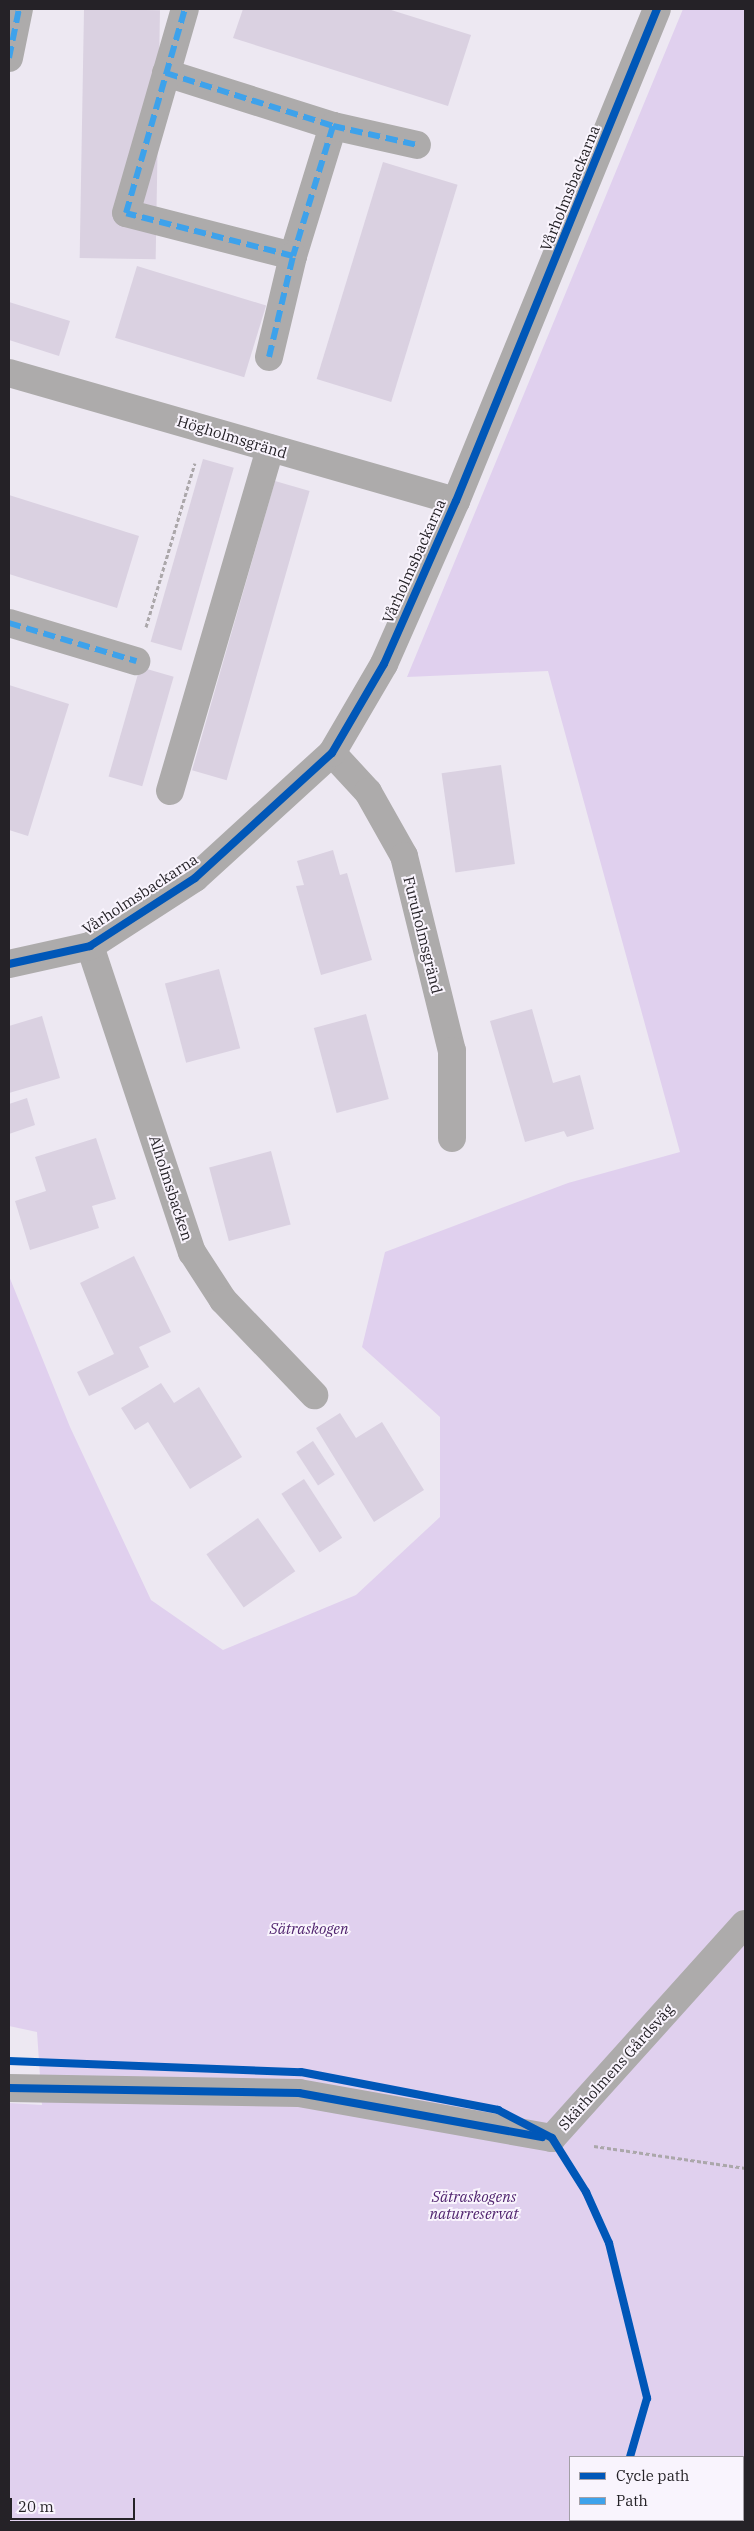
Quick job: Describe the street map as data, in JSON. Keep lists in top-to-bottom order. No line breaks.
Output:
{"streets":{"street":["Vårholmsbackarna","Högholmsgränd","Furuholmsgränd","Alholmsbacken","Skärholmens Gårdsväg"]},"crossings":[["Vårholmsbackarna","Högholmsgränd"],["Vårholmsbackarna","Furuholmsgränd"],["Vårholmsbackarna","Alholmsbacken"]],"parks":["Sätraskogen","Sätraskogens naturreservat"],"legend":["Cycle path","Path"],"scale_bar":"20 m"}
